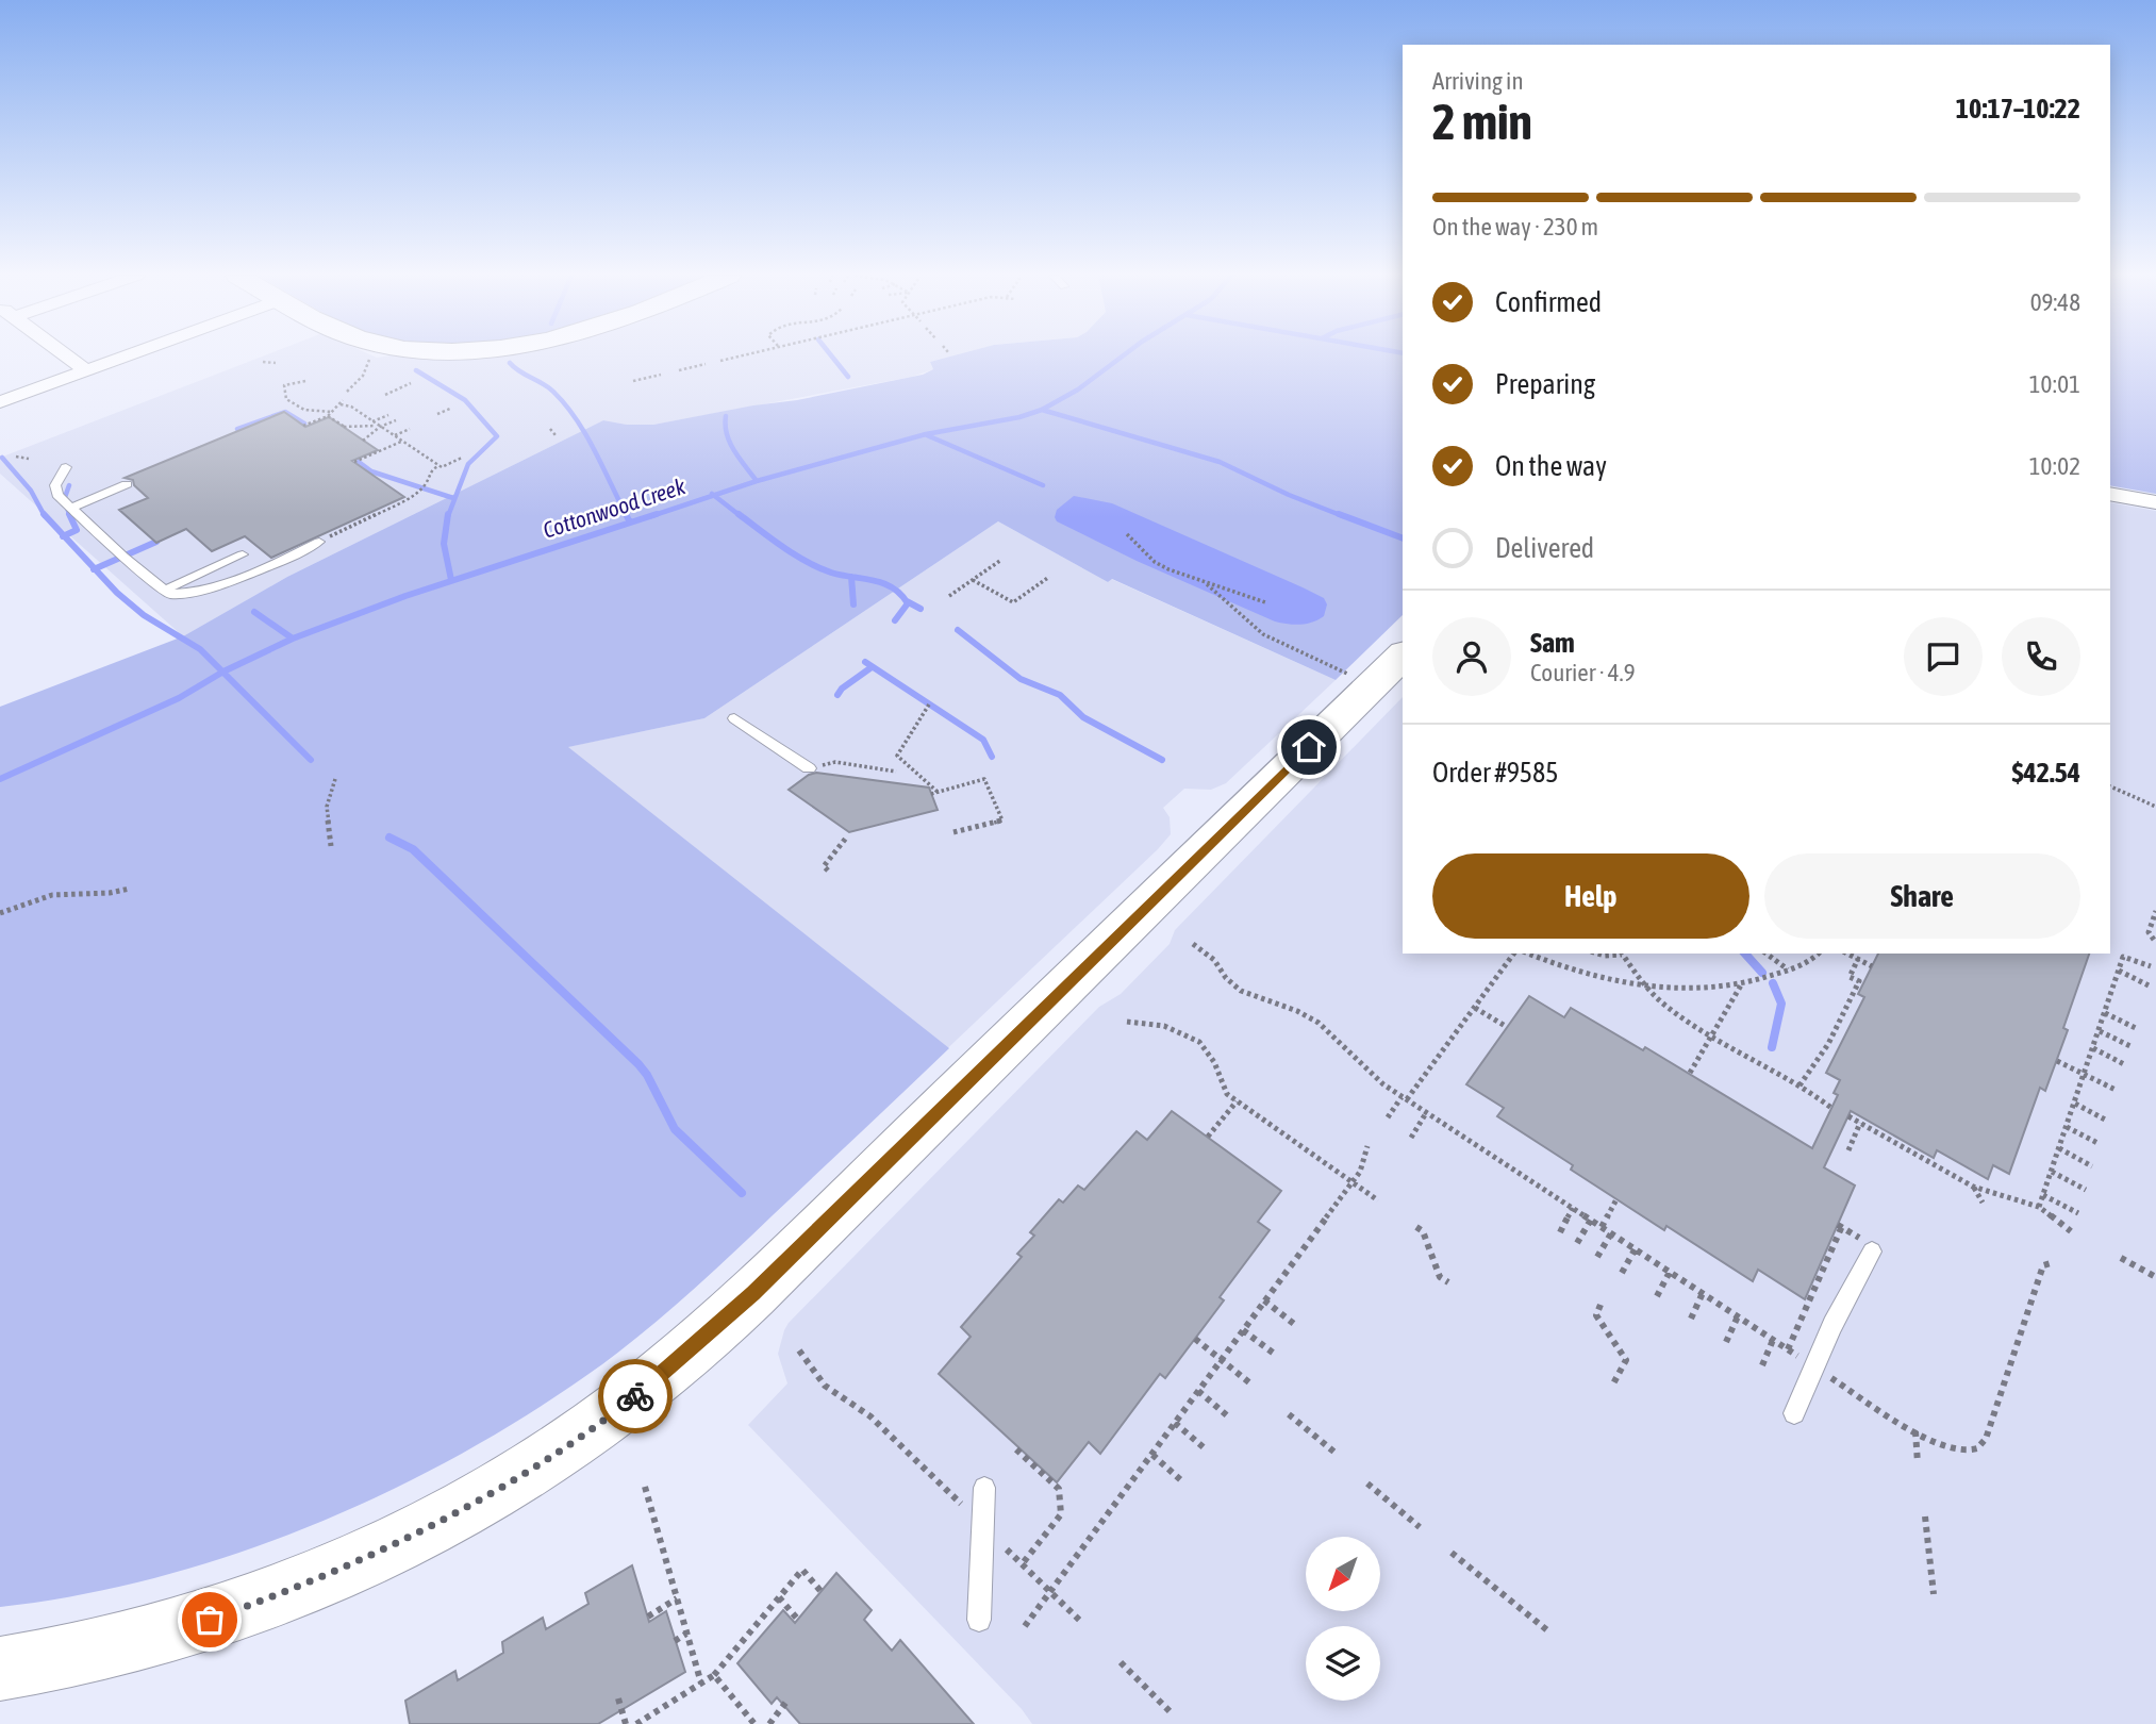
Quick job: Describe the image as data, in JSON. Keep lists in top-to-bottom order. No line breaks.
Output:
{"water":["Cottonwood Creek"],"north":"bottom left","page":{"heading":["2 min","Arriving in","10:17–10:22"],"panel":["Sam","Courier · 4.9","Order #9585","$42.54"],"bar":"On the way · 230 m","list":[["Confirmed","09:48"],["Preparing","10:01"],["On the way","10:02"],"Delivered"],"buttons":["Help","Share"]}}
